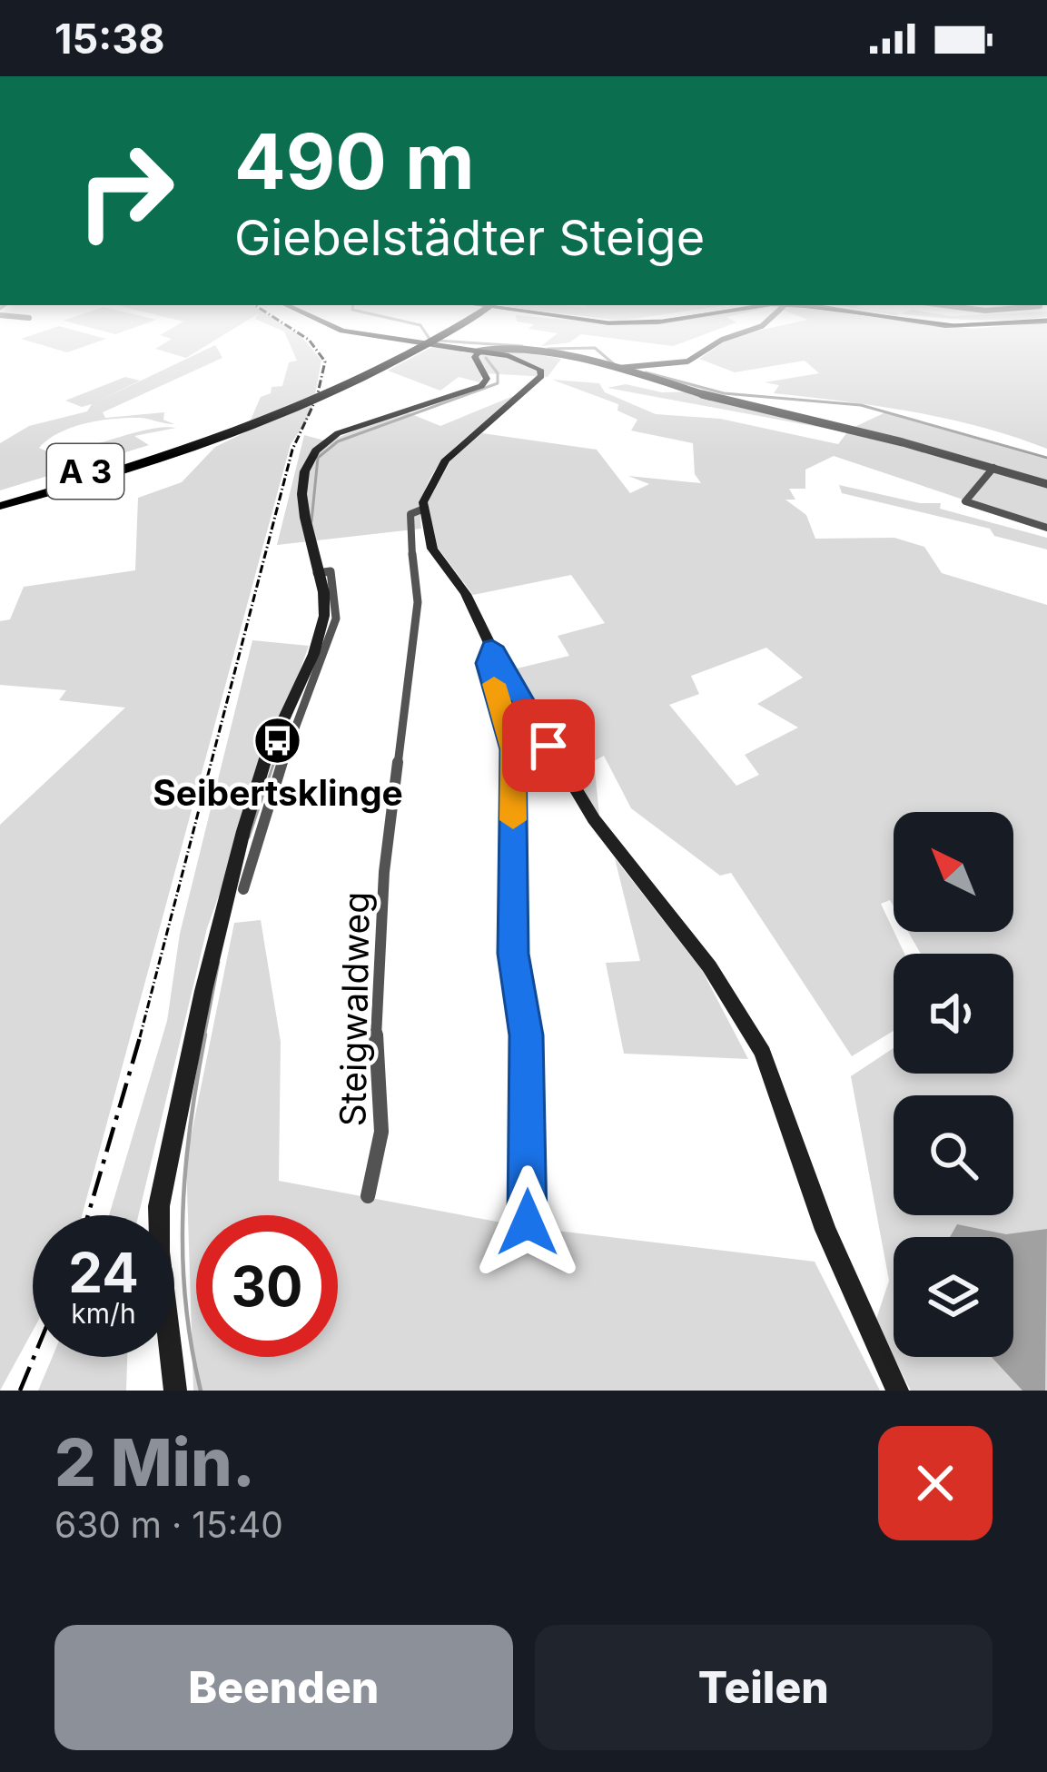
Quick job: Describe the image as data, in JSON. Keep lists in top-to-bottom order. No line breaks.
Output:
{"streets":{"highway":["A 3"],"street":["Steigwaldweg"]},"places":{"bus stop":["Seibertsklinge"]},"north":"top left","page":{"status":"15:38","turn":["490 m","Giebelstädter Steige"],"speed":"24 km/h","limit":"30","heading":["2 Min.","630 m · 15:40"],"buttons":["Beenden","Teilen"]}}
